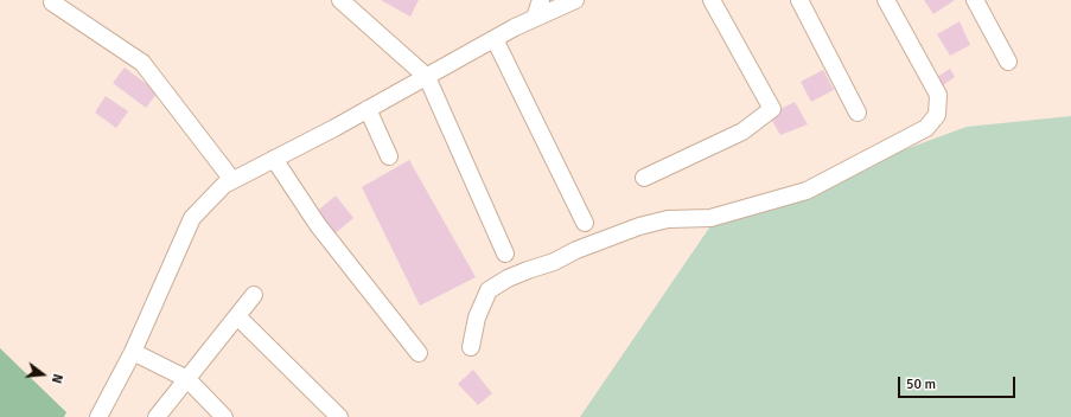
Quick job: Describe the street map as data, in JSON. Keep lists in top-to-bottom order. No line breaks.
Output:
{"scale_bar":"50 m","north":"right"}
